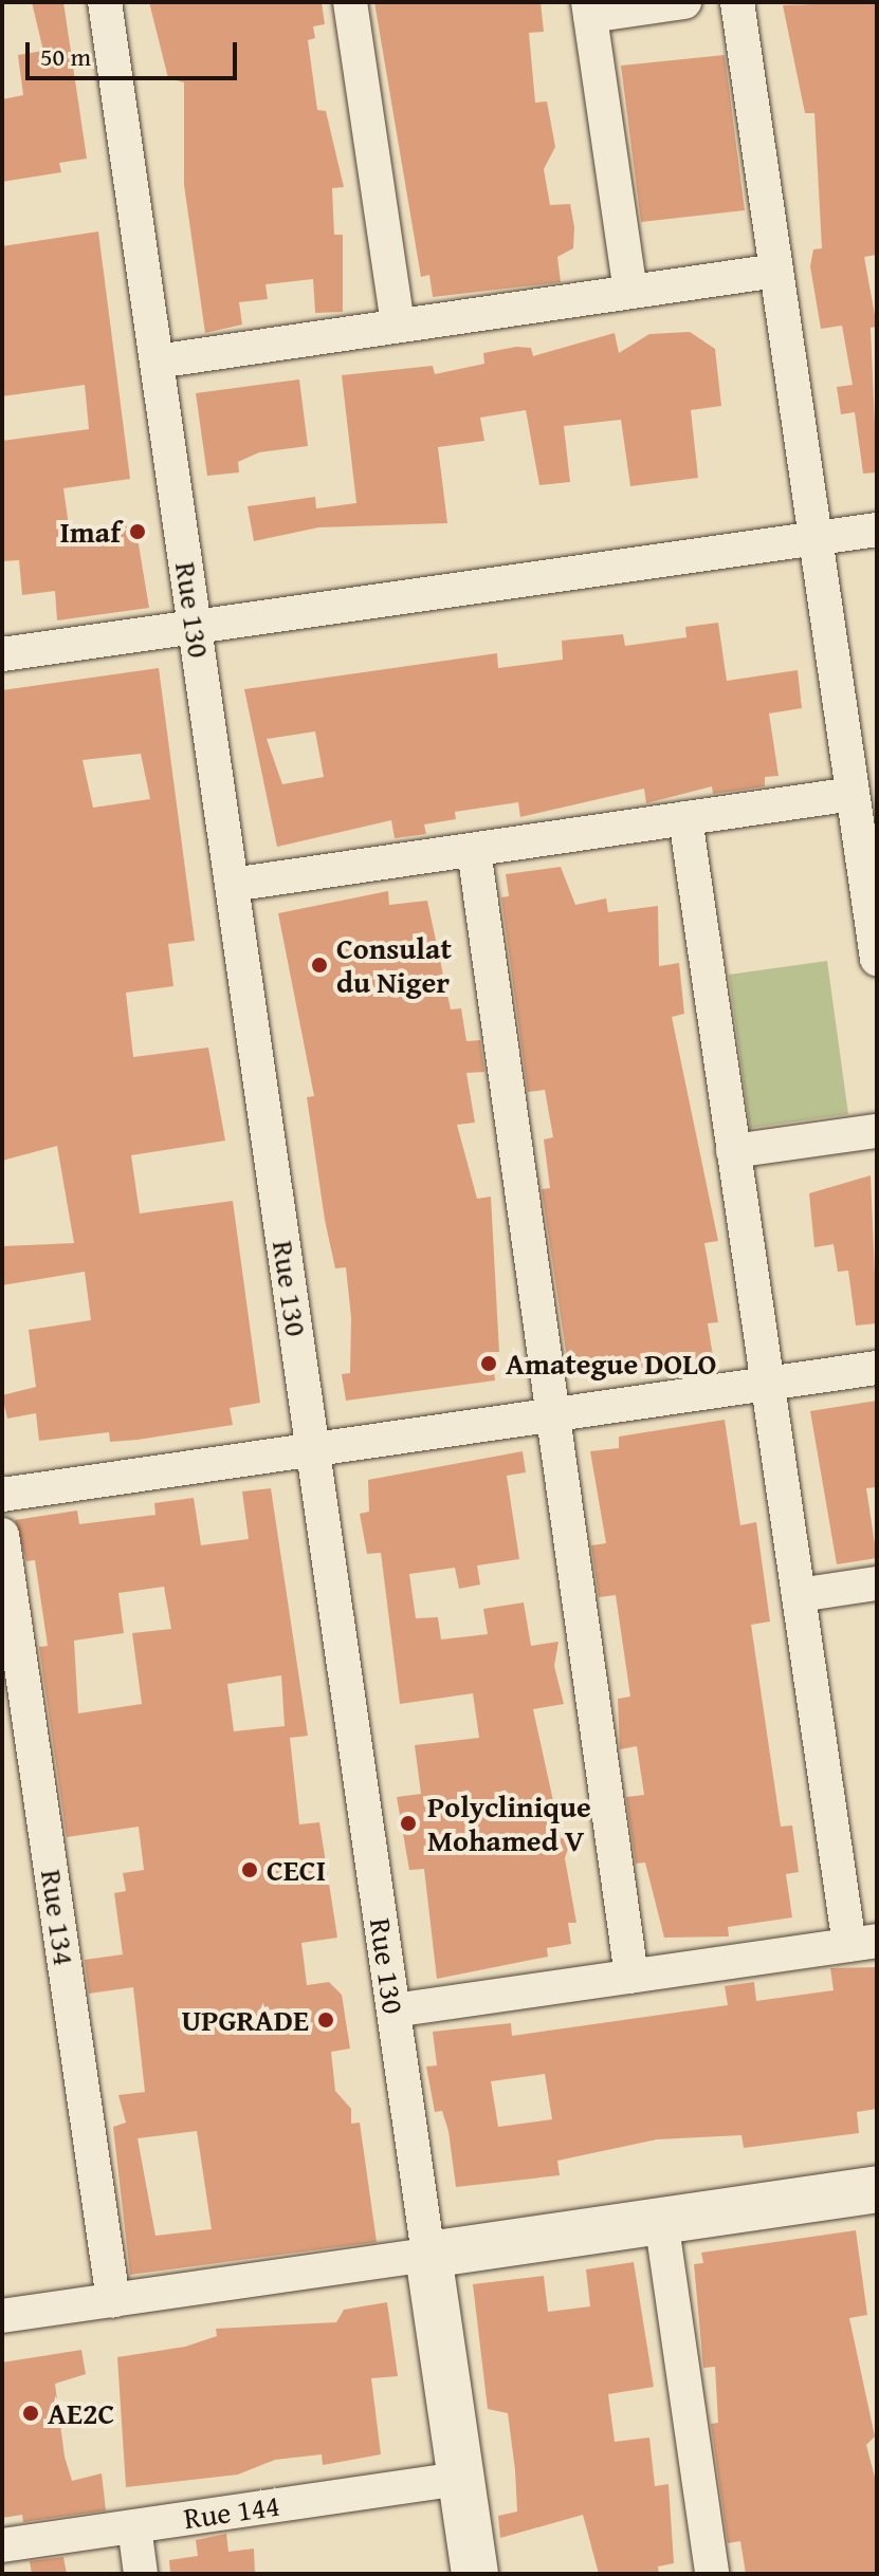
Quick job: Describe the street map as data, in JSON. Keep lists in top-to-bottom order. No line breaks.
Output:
{"streets":{"street":["Rue 130","Rue 134","Rue 144"]},"crossings":[["Rue 130","Rue 144"]],"places":["Imaf","Consulat du Niger","Amategue DOLO","Polyclinique Mohamed V","CECI","UPGRADE","AE2C"],"scale_bar":"50 m"}
